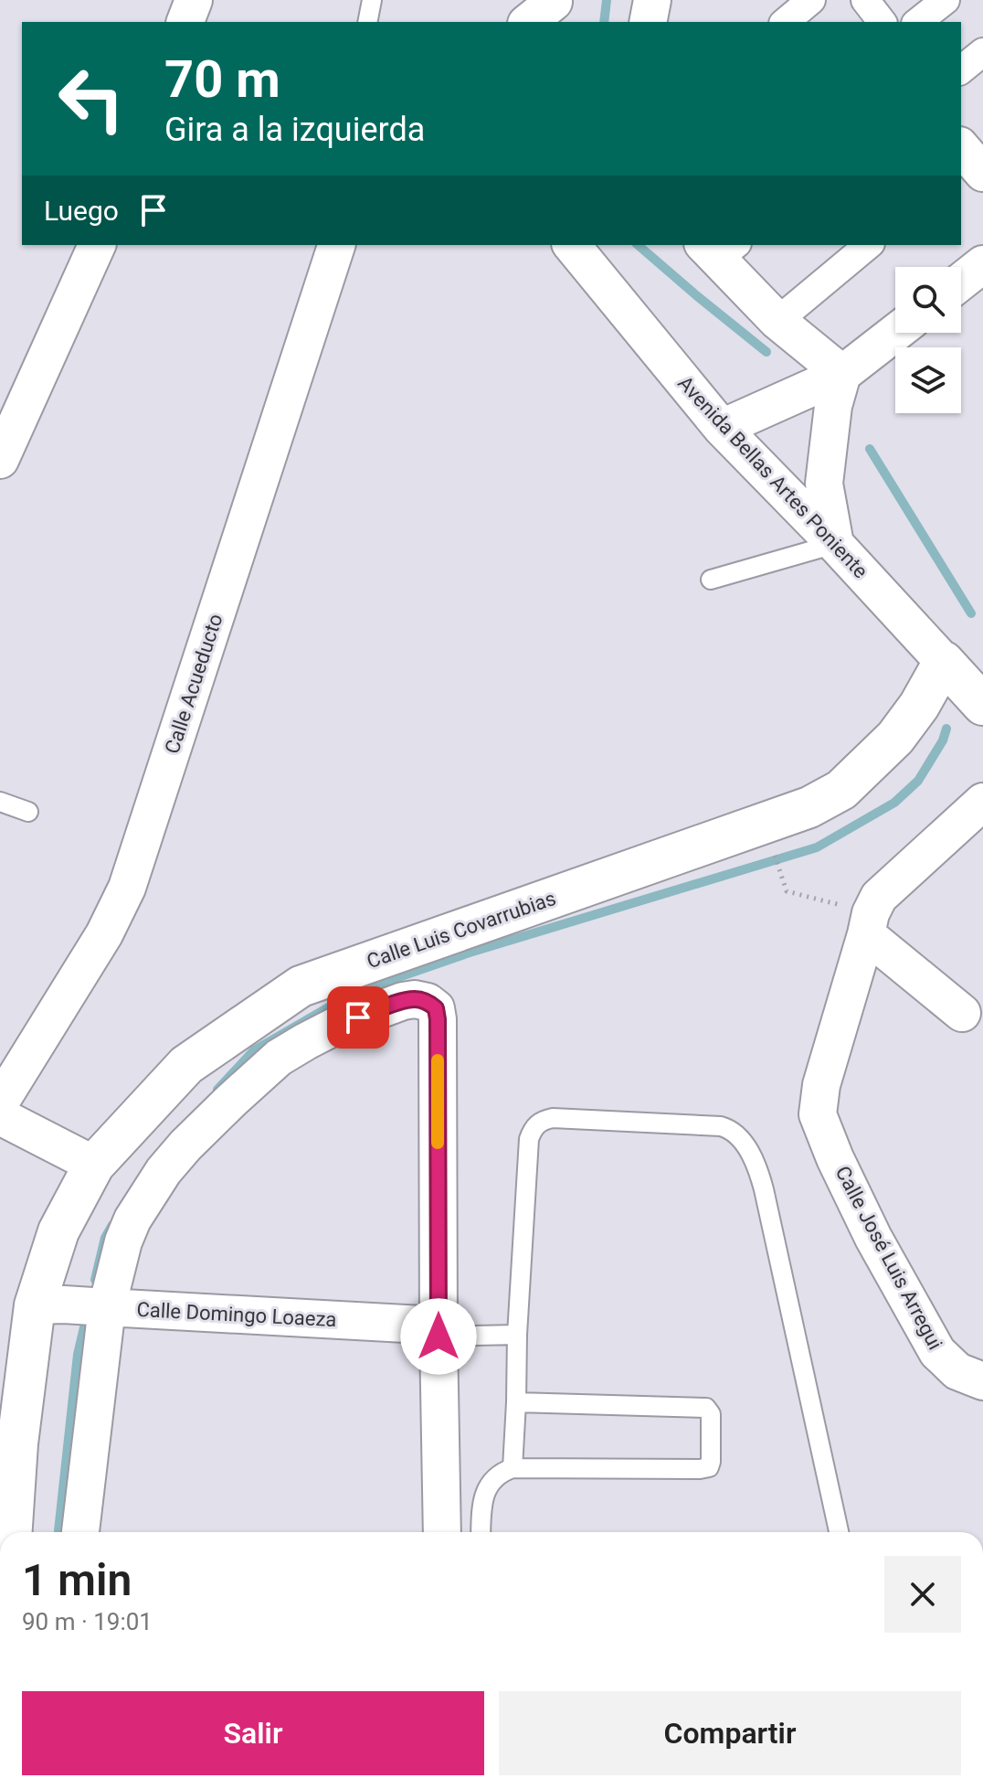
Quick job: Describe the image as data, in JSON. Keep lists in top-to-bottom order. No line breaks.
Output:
{"streets":{"street":["Avenida Bellas Artes Poniente","Calle Acueducto","Calle Luis Covarrubias","Calle José Luis Arregui","Calle Domingo Loaeza"]},"crossings":[["Avenida Bellas Artes Poniente","Calle Luis Covarrubias"],["Calle Luis Covarrubias","Calle Domingo Loaeza"]],"page":{"turn":["70 m","Gira a la izquierda"],"then":"Luego","heading":["1 min","90 m · 19:01"],"buttons":["Salir","Compartir"]}}
